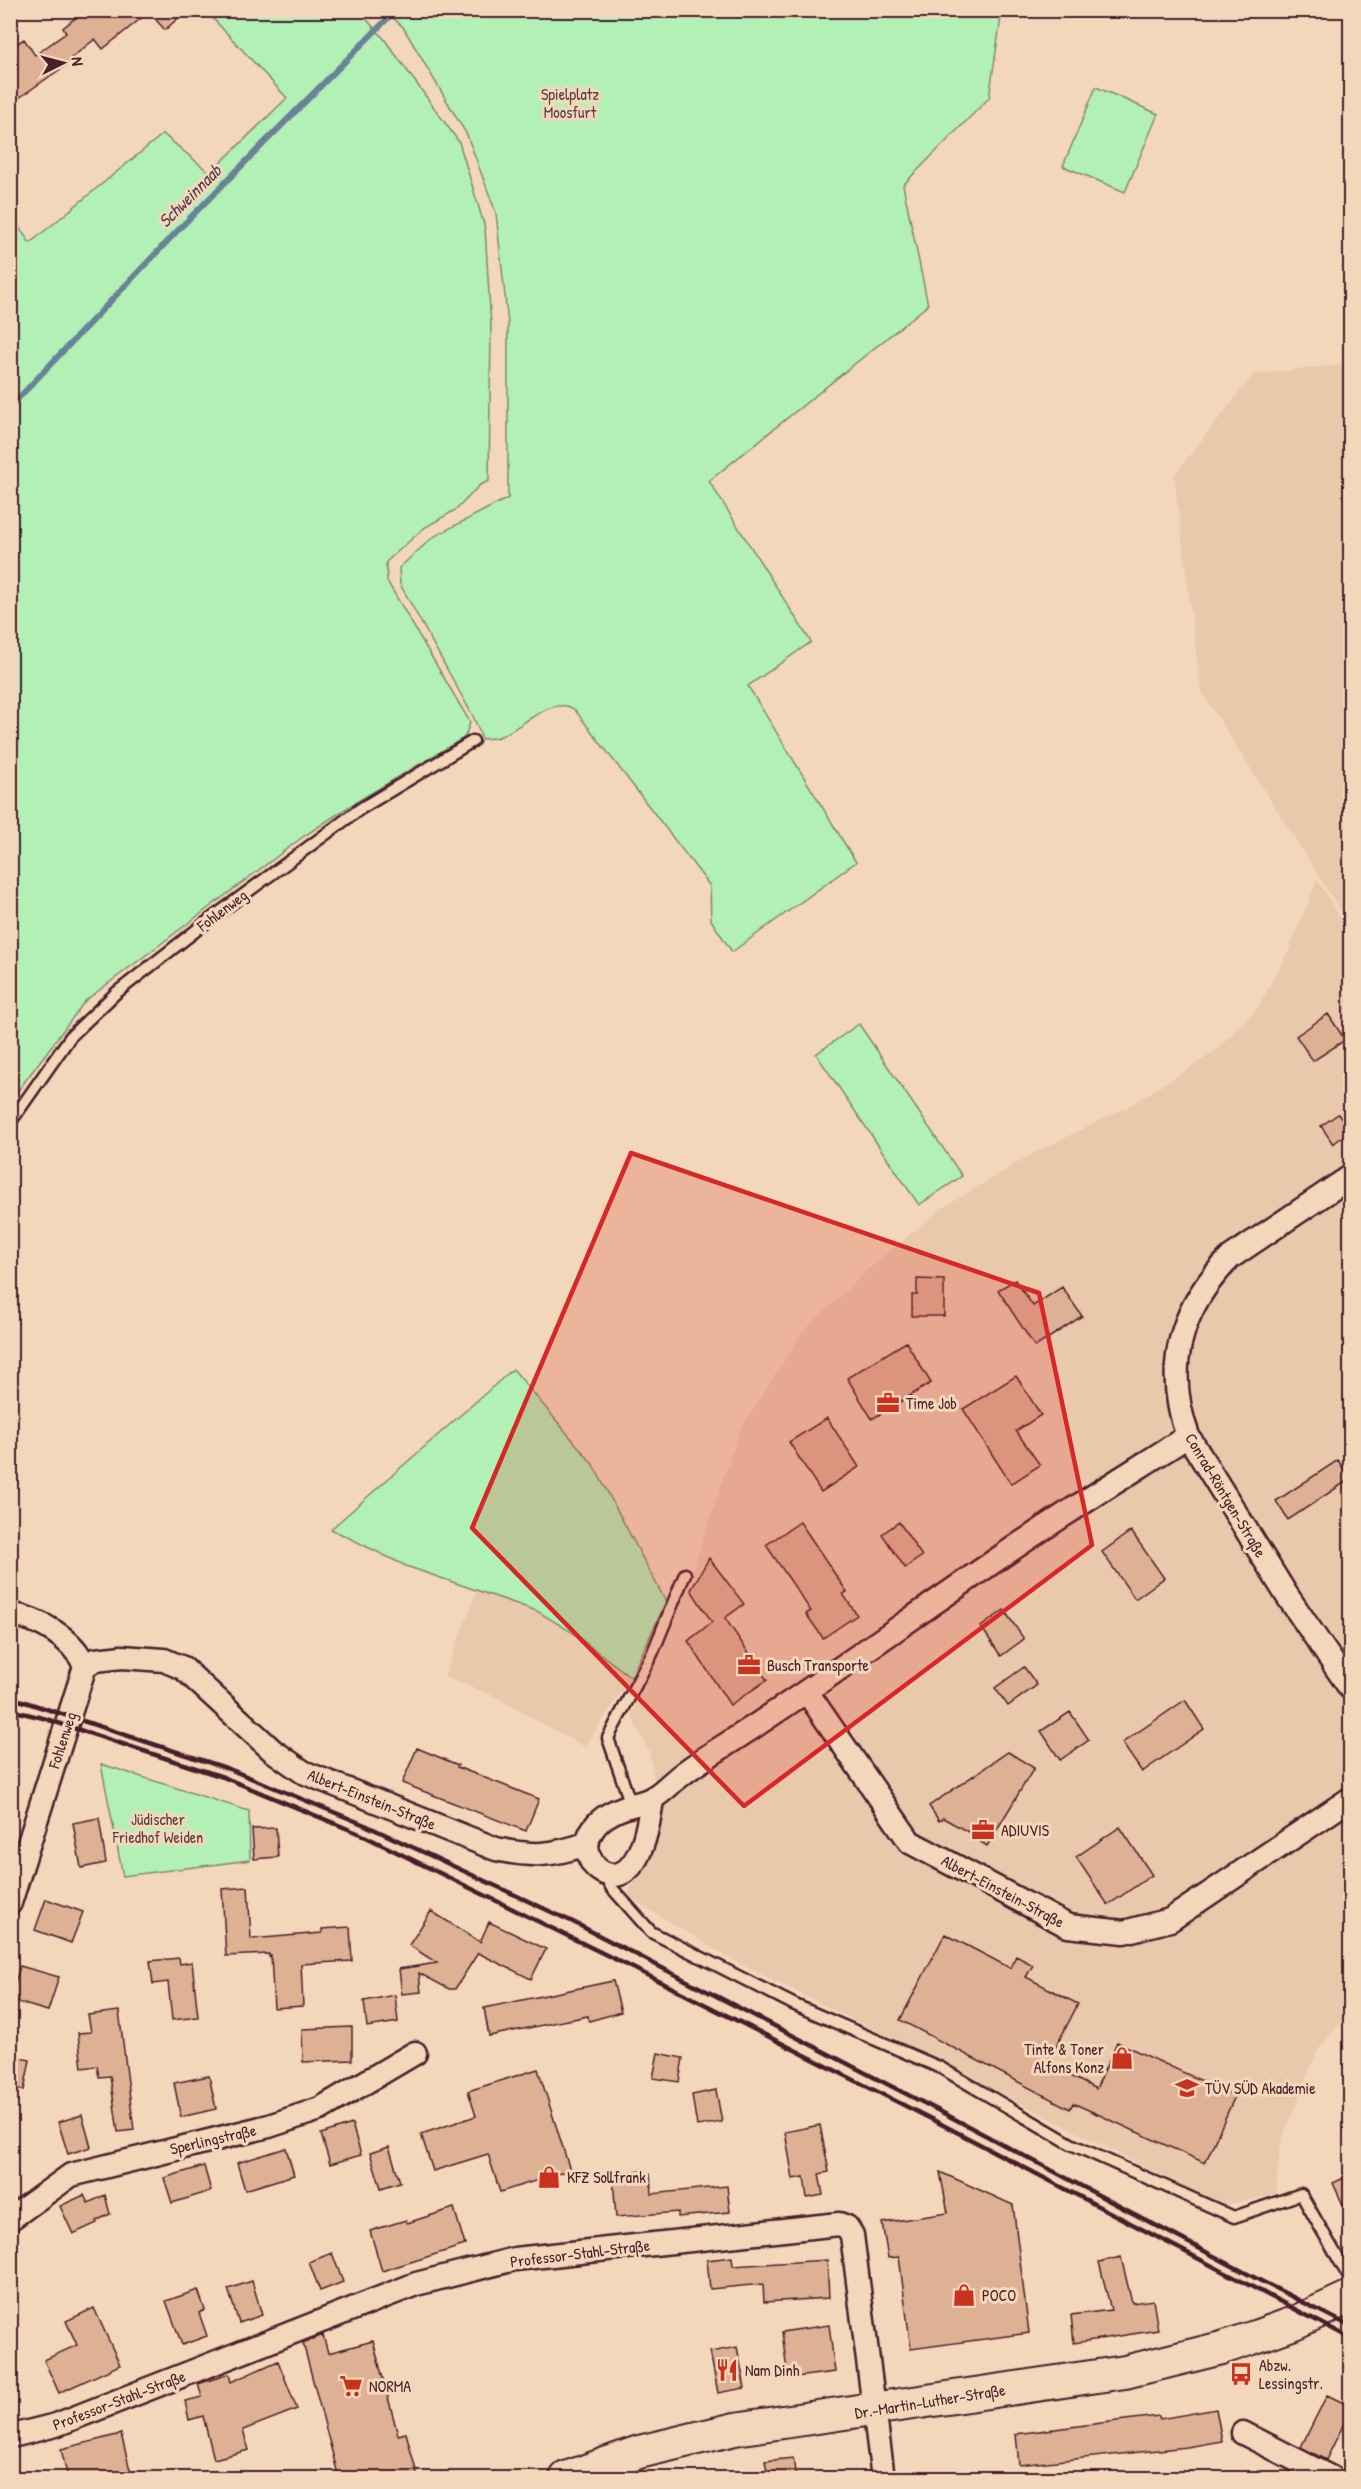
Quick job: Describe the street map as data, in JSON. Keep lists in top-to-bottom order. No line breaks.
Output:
{"streets":{"main road":["Dr.-Martin-Luther-Straße"],"street":["Fohlenweg","Conrad-Röntgen-Straße","Albert-Einstein-Straße","Sperlingstraße","Professor-Stahl-Straße"]},"crossings":[["Fohlenweg","Albert-Einstein-Straße"],["Professor-Stahl-Straße","Dr.-Martin-Luther-Straße"]],"water":["Schweinnaab"],"parks":["Spielplatz Moosfurt","Jüdischer Friedhof Weiden"],"places":{"office":["Time Job","Busch Transporte","ADIUVIS"],"shop":["Tinte & Toner Alfons Konz","KFZ Sollfrank","POCO"],"school or university":["TÜV SÜD Akademie"],"restaurant":["Nam Dinh"],"bus stop":["Abzw. Lessingstr."],"supermarket":["NORMA"]},"north":"right"}
